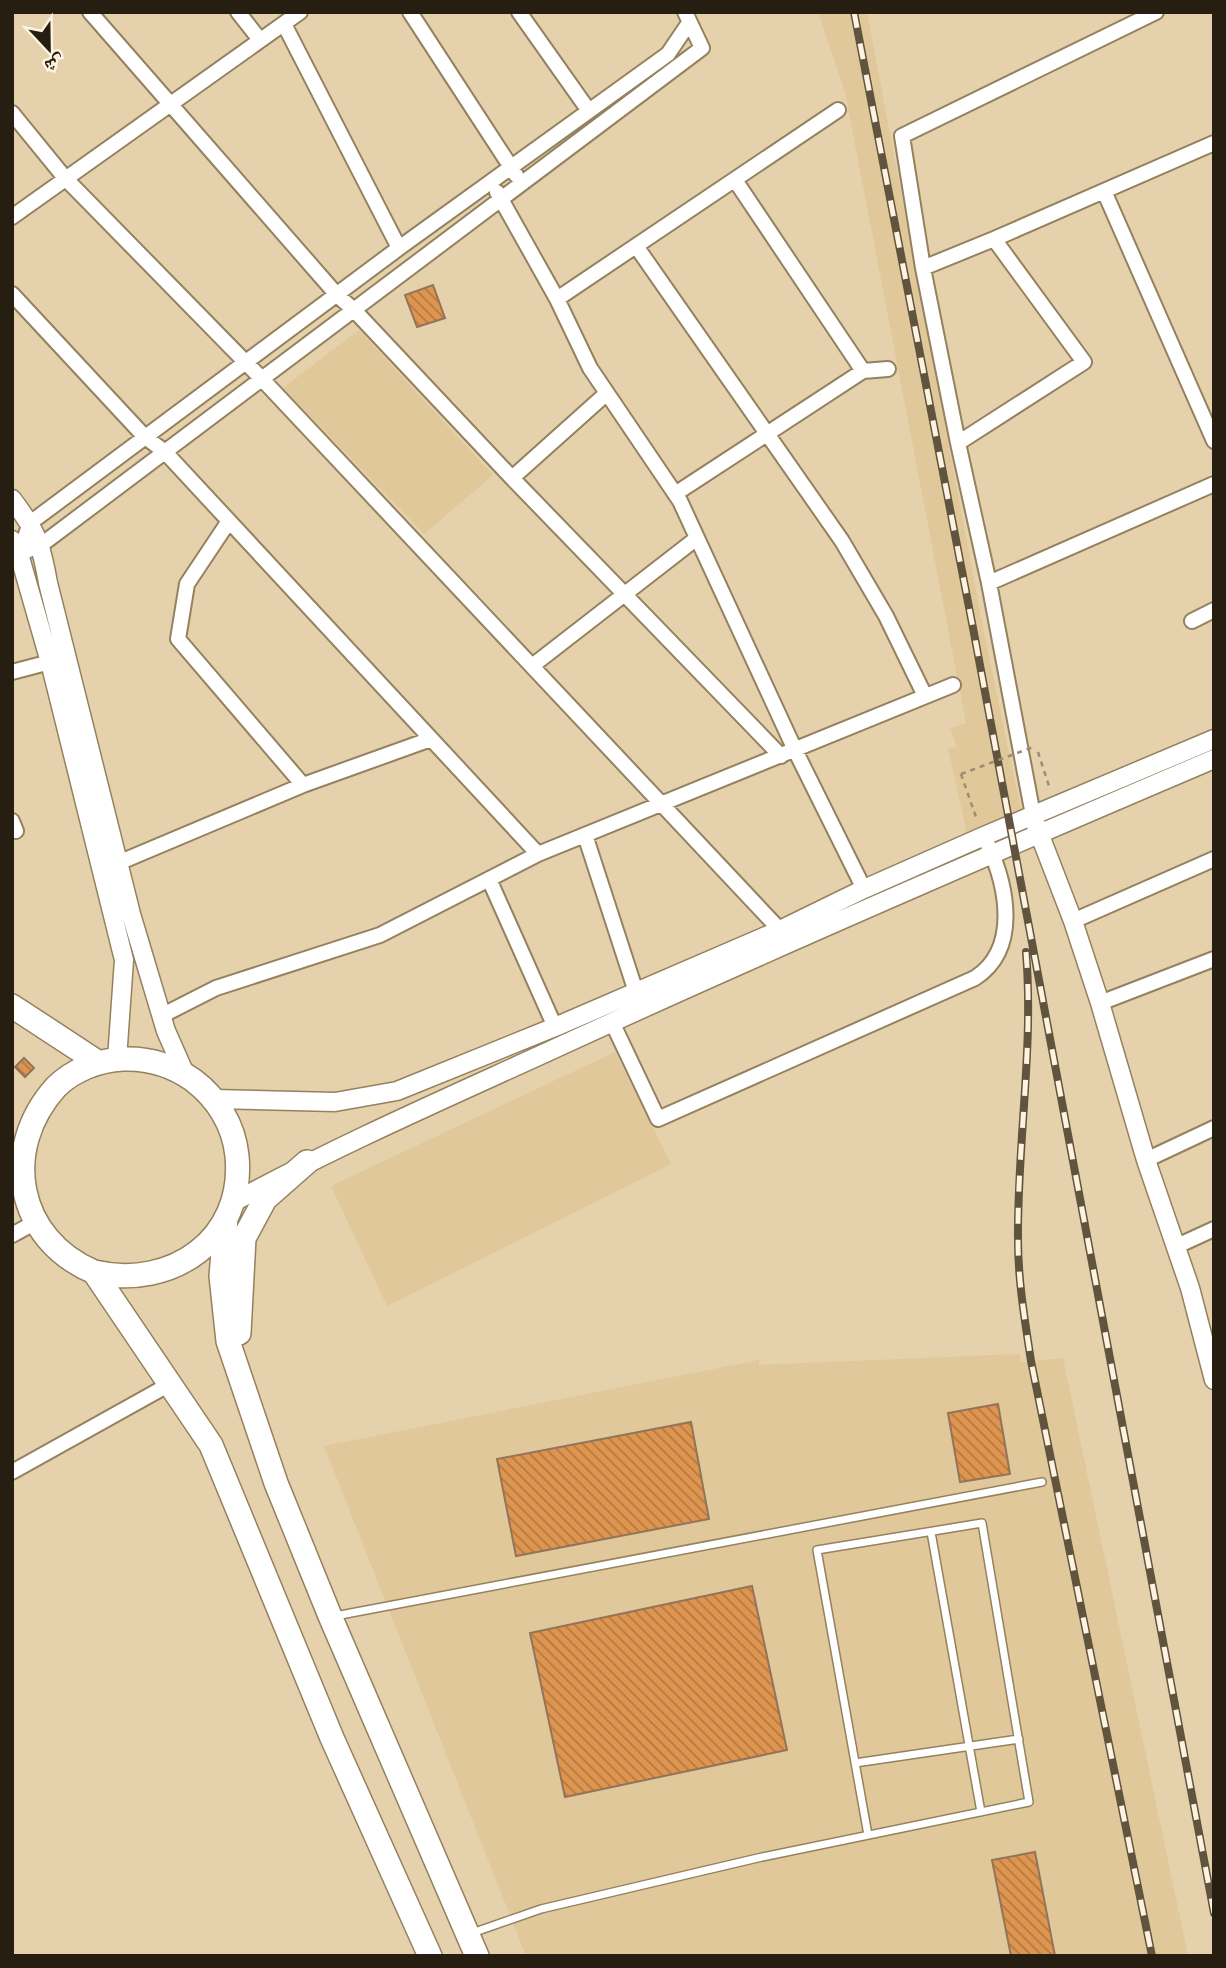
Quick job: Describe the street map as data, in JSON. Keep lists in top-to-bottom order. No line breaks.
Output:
{"north":"bottom"}
